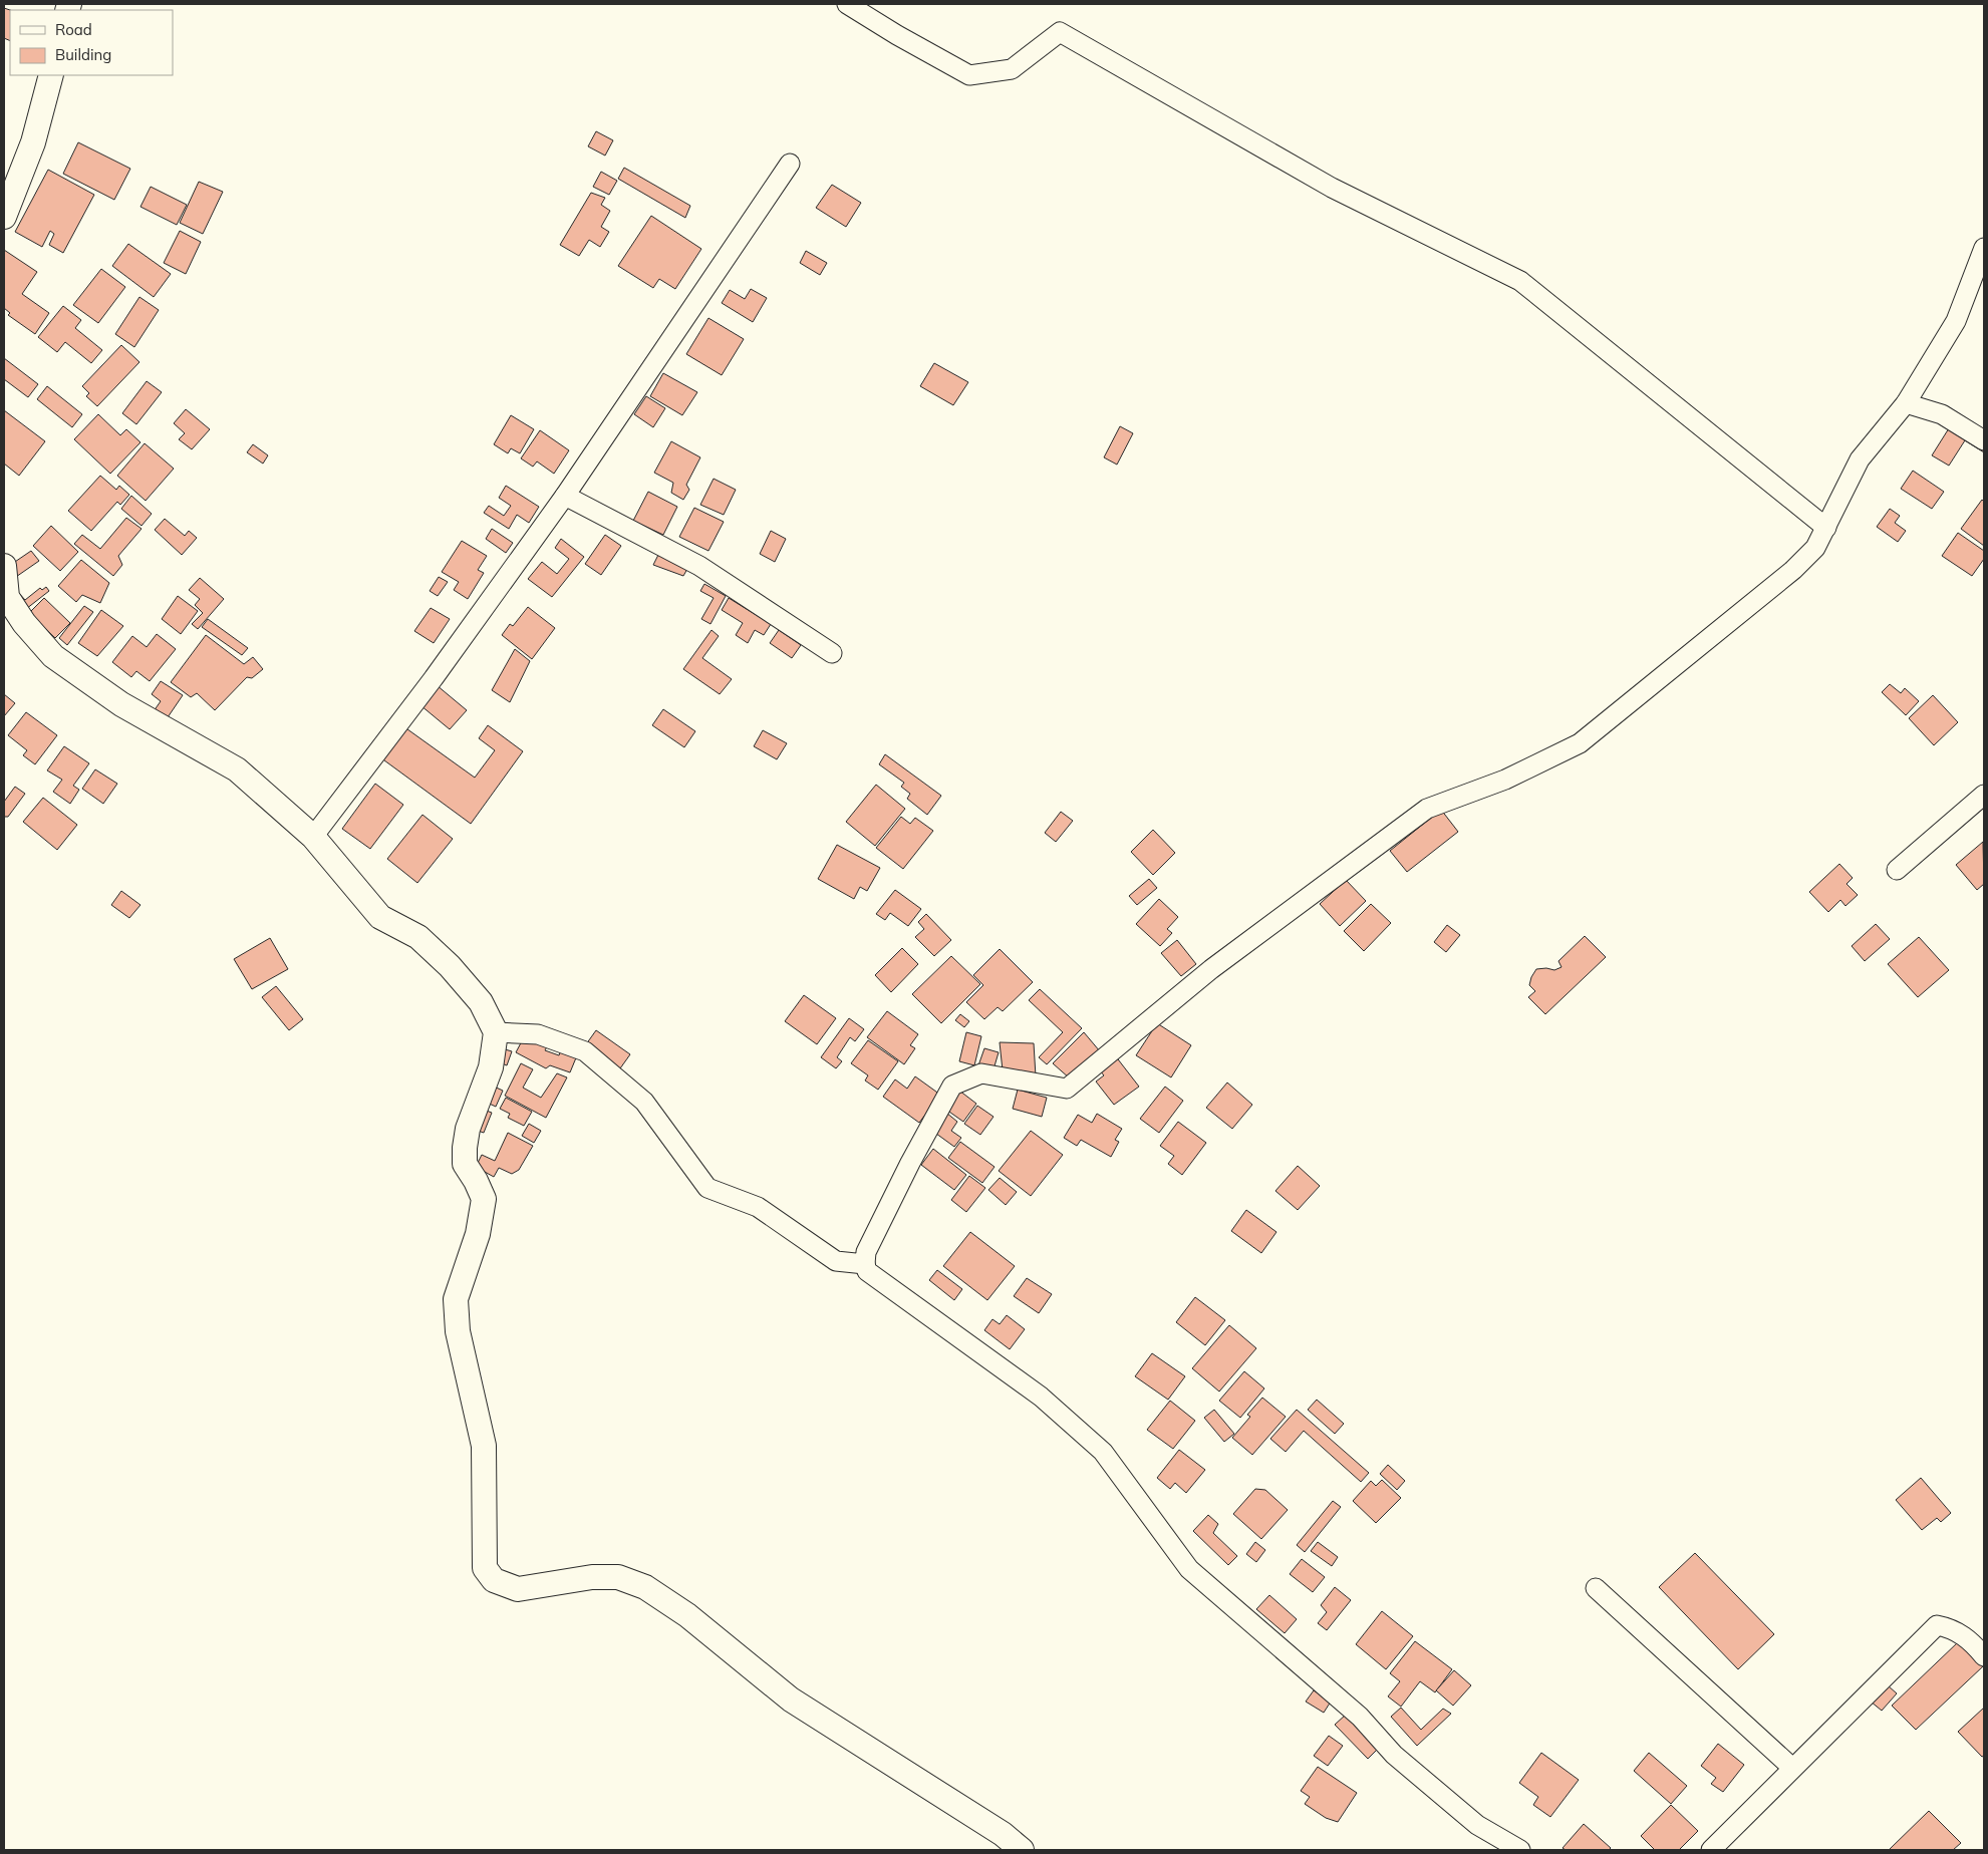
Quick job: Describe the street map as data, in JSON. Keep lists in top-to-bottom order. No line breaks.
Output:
{"legend":["Road","Building"]}
